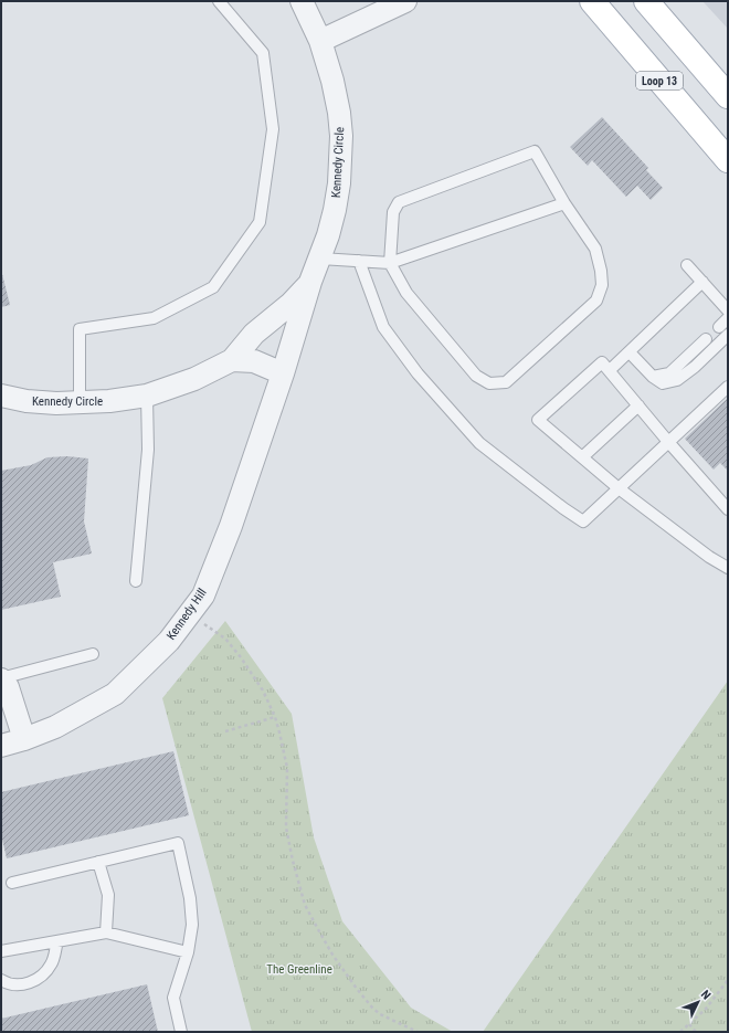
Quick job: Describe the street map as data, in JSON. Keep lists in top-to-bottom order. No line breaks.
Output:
{"streets":{"main road":["Loop 13"],"street":["Kennedy Circle","Kennedy Hill"]},"crossings":[["Kennedy Circle","Kennedy Hill"]],"parks":["The Greenline"],"north":"top right"}
